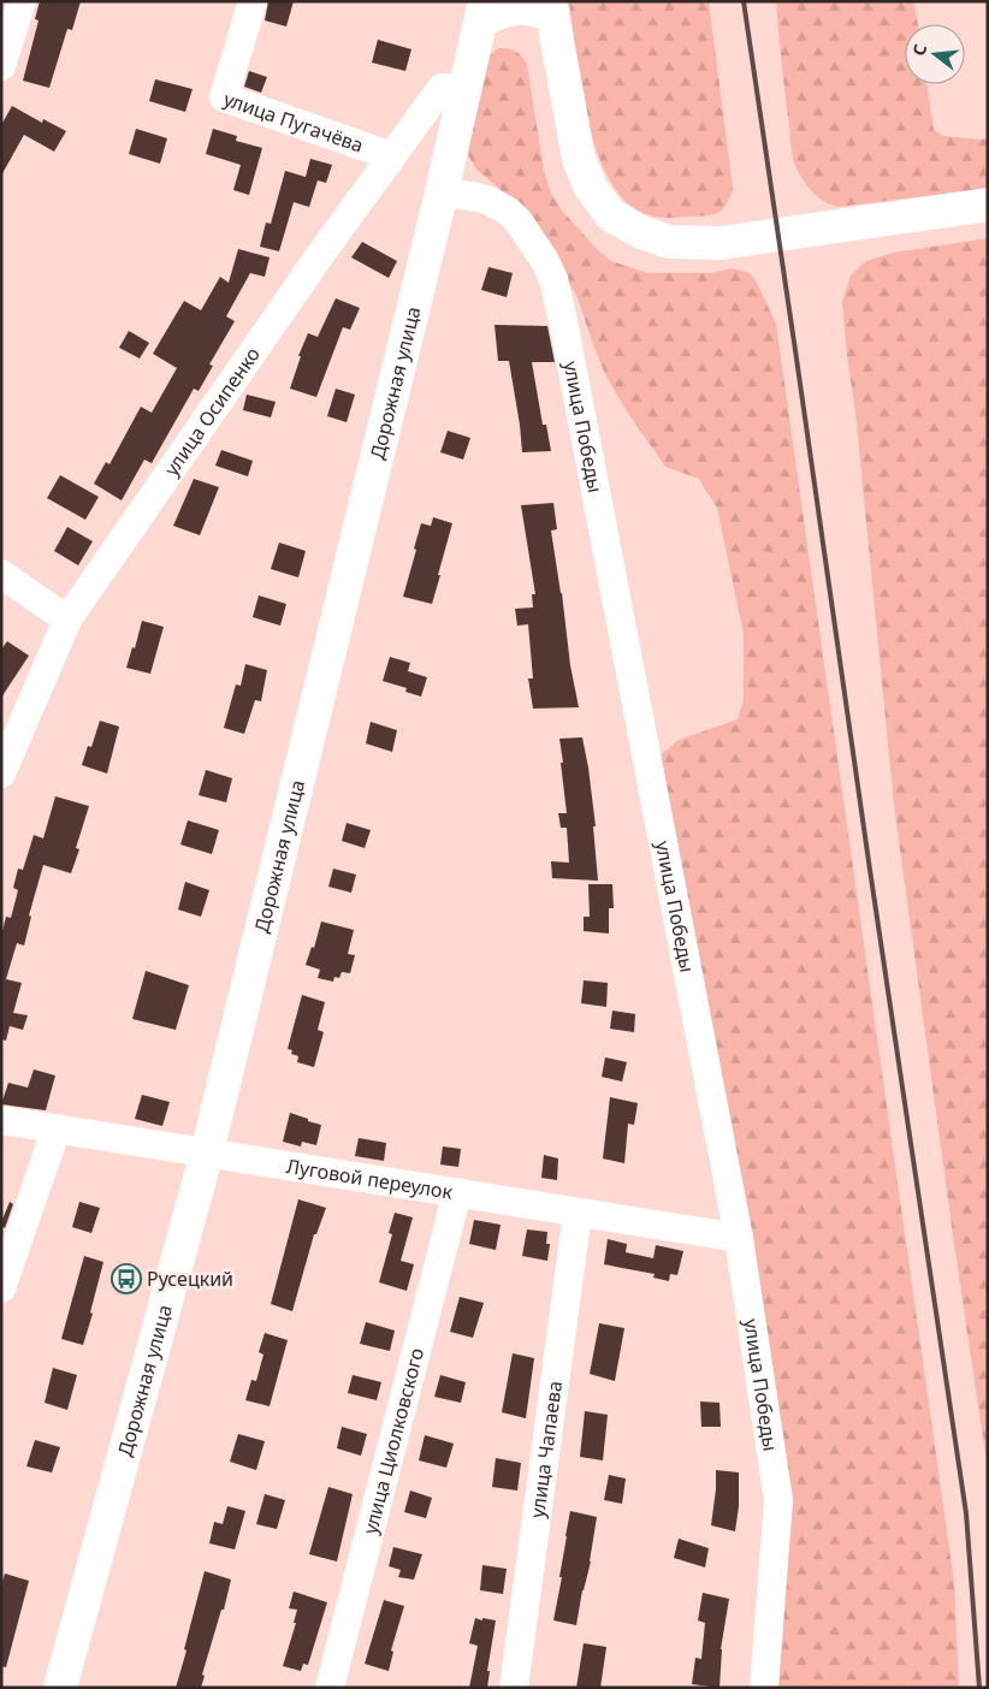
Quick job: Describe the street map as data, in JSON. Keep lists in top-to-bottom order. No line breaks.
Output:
{"streets":{"main road":["Дорожная улица"],"street":["улица Пугачёва","улица Осипенко","улица Победы","Луговой переулок","улица Циолковского","улица Чапаева"]},"crossings":[["улица Пугачёва","улица Осипенко"],["Дорожная улица","улица Осипенко"],["Дорожная улица","улица Победы"],["Дорожная улица","Луговой переулок"],["улица Победы","Луговой переулок"],["Луговой переулок","улица Циолковского"],["Луговой переулок","улица Чапаева"]],"places":{"bus stop":["Русецкий"]},"north":"left"}
